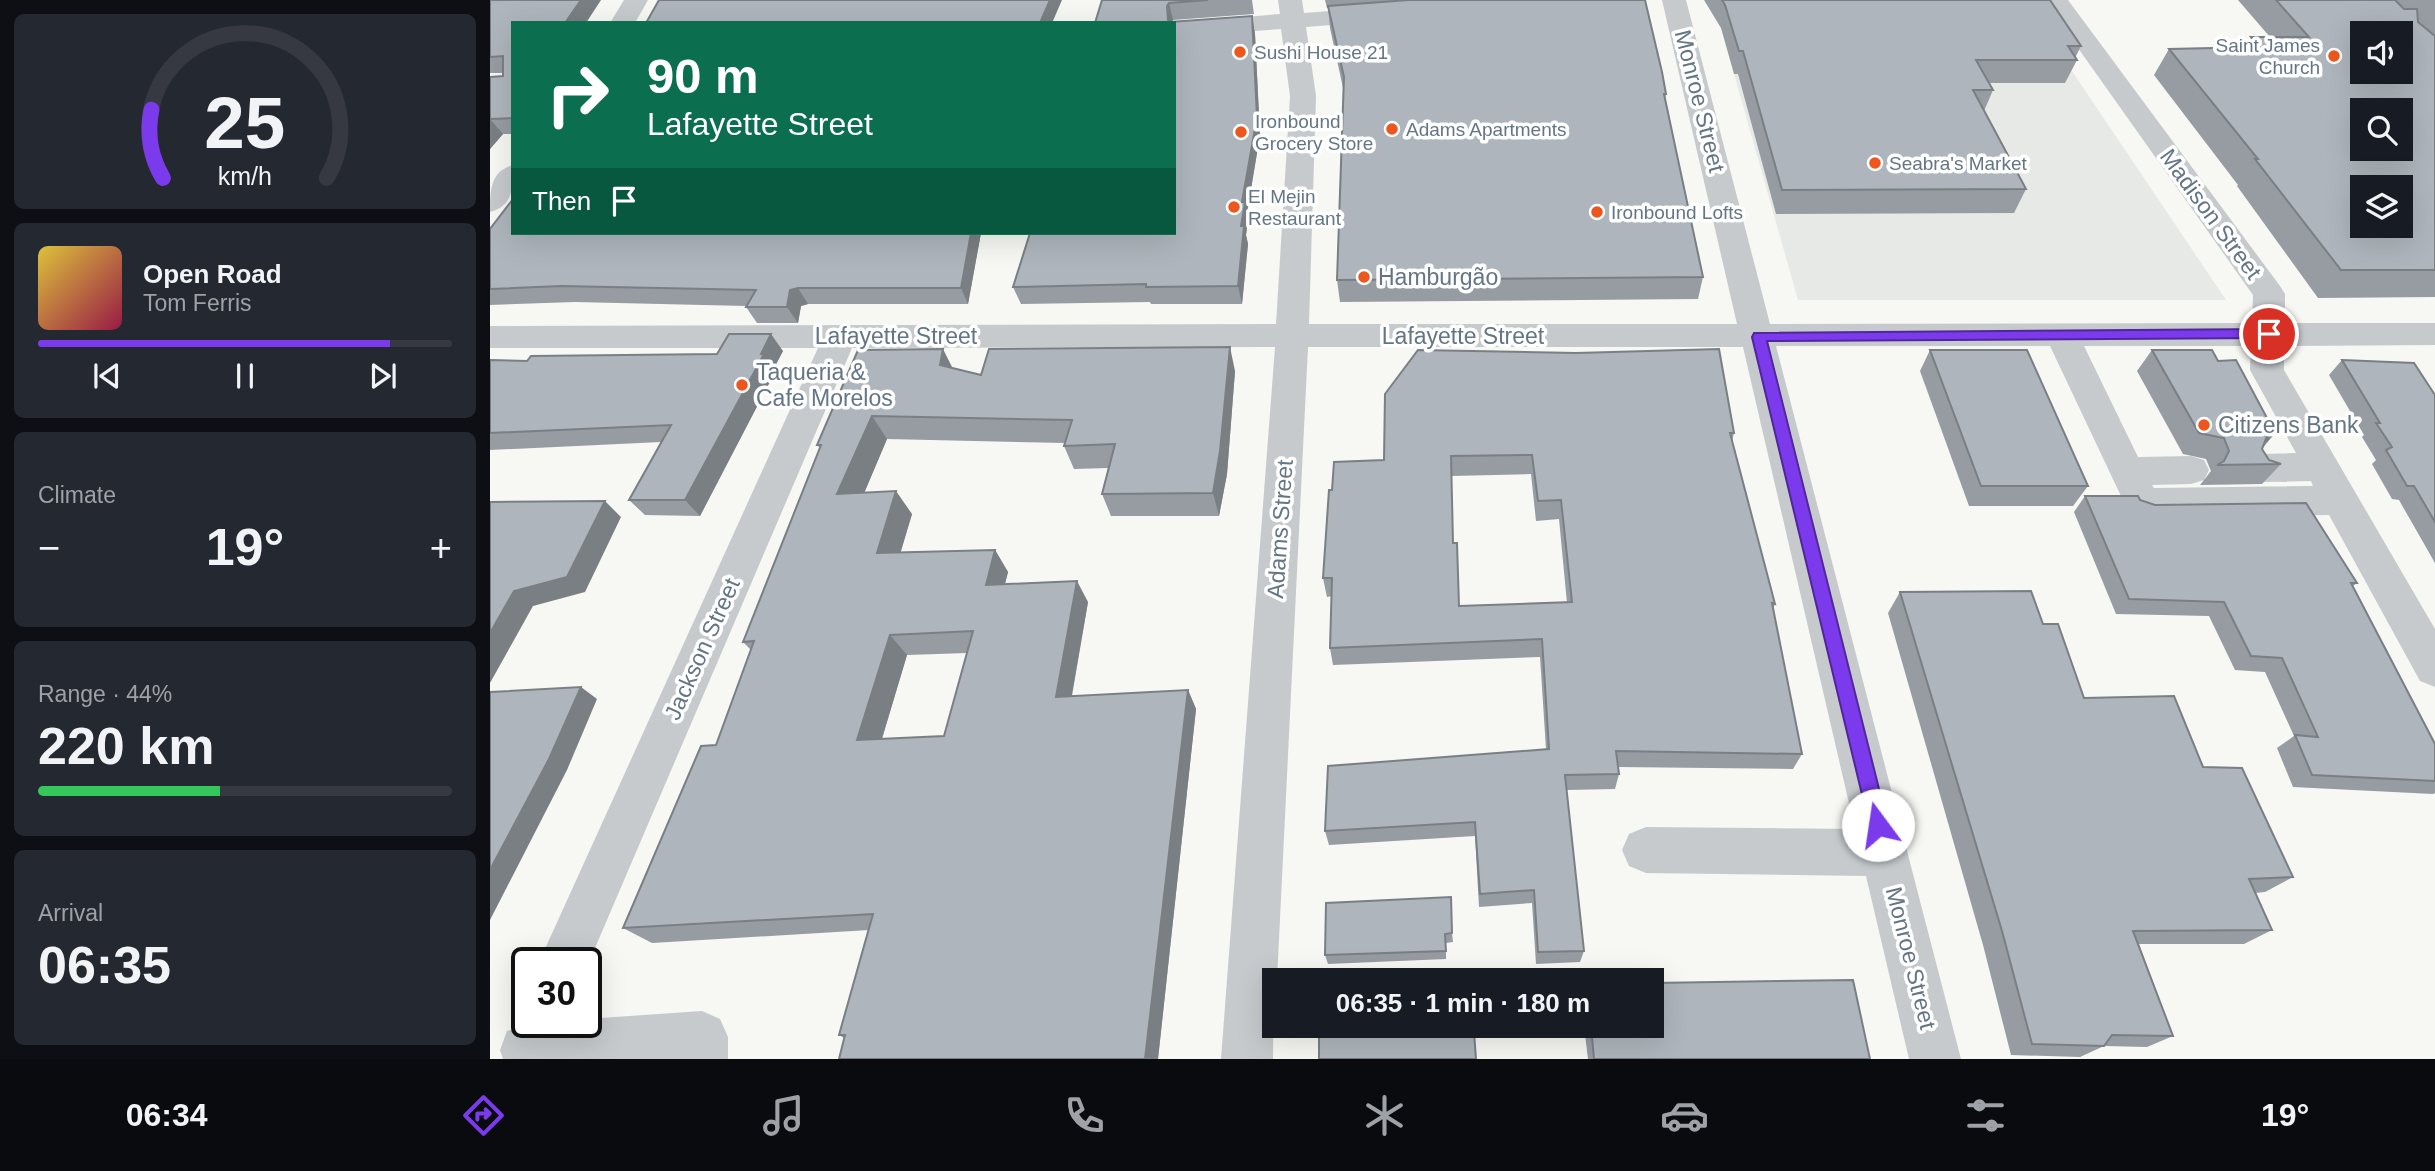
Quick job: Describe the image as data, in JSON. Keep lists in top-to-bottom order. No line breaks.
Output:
{"streets":{"street":["Monroe Street","Madison Street","Lafayette Street","Adams Street","Jackson Street"]},"crossings":[["Monroe Street","Lafayette Street"],["Madison Street","Lafayette Street"],["Lafayette Street","Adams Street"],["Lafayette Street","Jackson Street"]],"places":["Sushi House 21","Saint James Church","Adams Apartments","Ironbound Grocery Store","Seabra's Market","El Mejin Restaurant","Ironbound Lofts","Hamburgão","Taqueria & Cafe Morelos","Citizens Bank"],"page":{"turn":["90 m","Lafayette Street"],"then":"Then","song":["Open Road","Tom Ferris"],"tile":["Climate",["Range · 44%","220 km"],["Arrival","06:35"]],"heat":["−","19°","+"],"limit":"30","trip":"06:35 · 1 min · 180 m","tabs":["06:34","19°"],"gauge":["25","km/h"]}}
